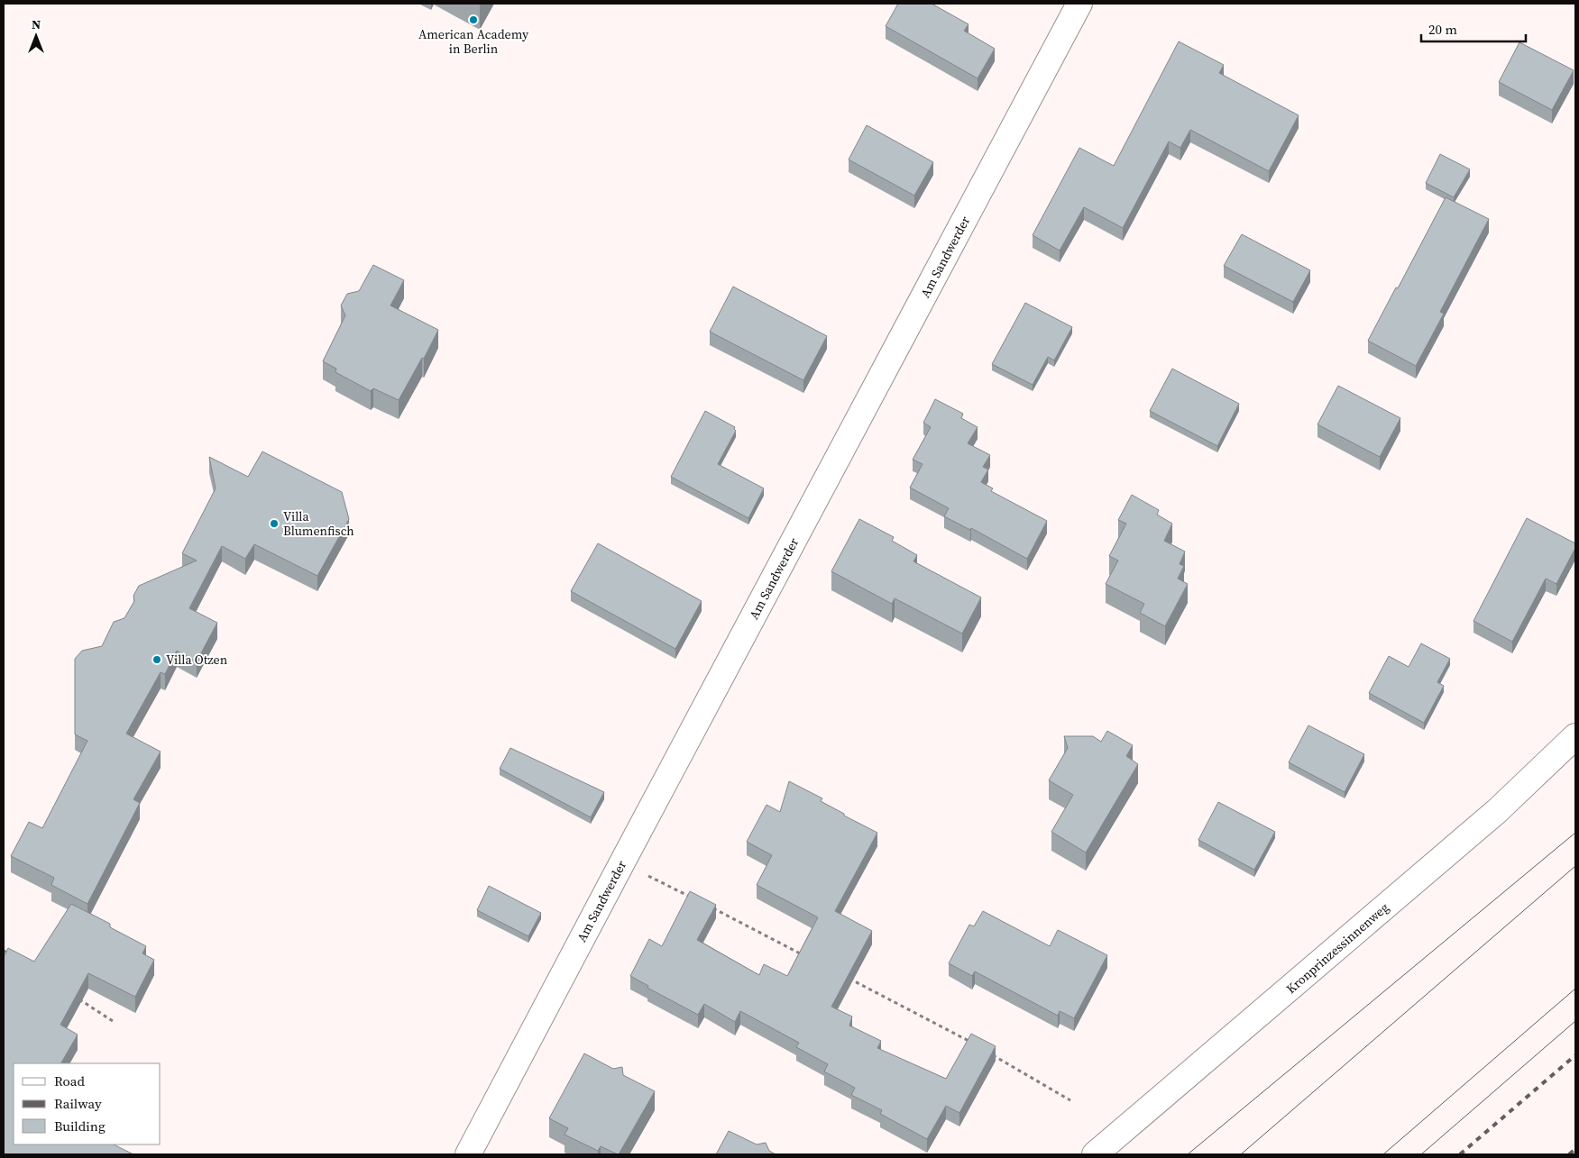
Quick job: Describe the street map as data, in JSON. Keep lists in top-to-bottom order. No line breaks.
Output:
{"streets":{"street":["Am Sandwerder","Kronprinzessinnenweg"]},"places":["American Academy in Berlin","Villa Blumenfisch","Villa Otzen"],"legend":["Road","Railway","Building"],"scale_bar":"20 m","north":"top"}
